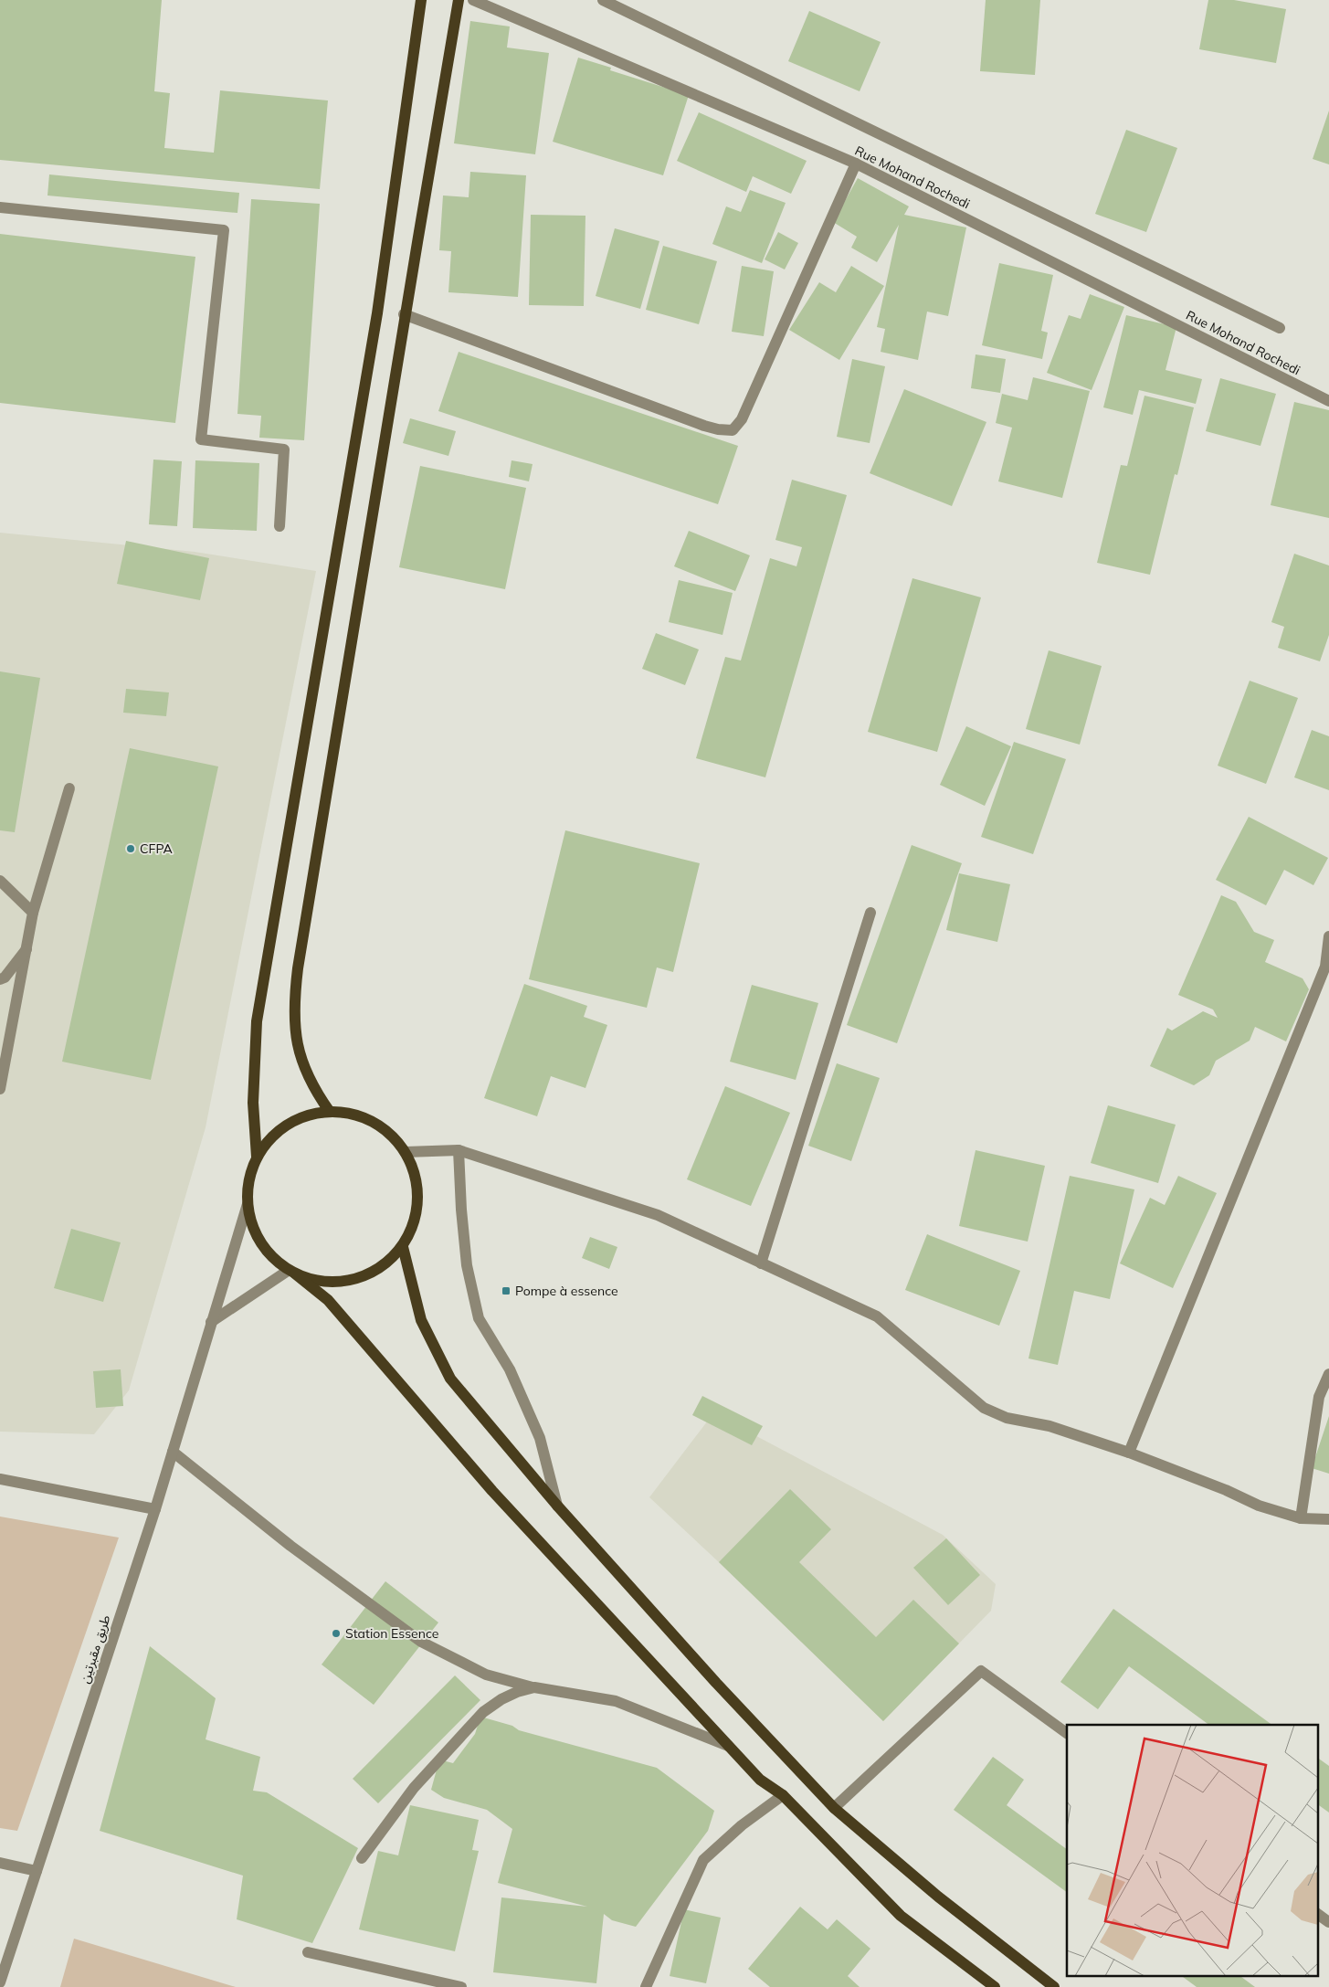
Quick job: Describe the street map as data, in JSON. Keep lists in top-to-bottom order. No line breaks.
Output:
{"streets":{"street":["Rue Mohand Rochedi","طريق مقبرتين"]},"places":{"other":["CFPA","Station Essence"],"transit":["Pompe à essence"]}}
